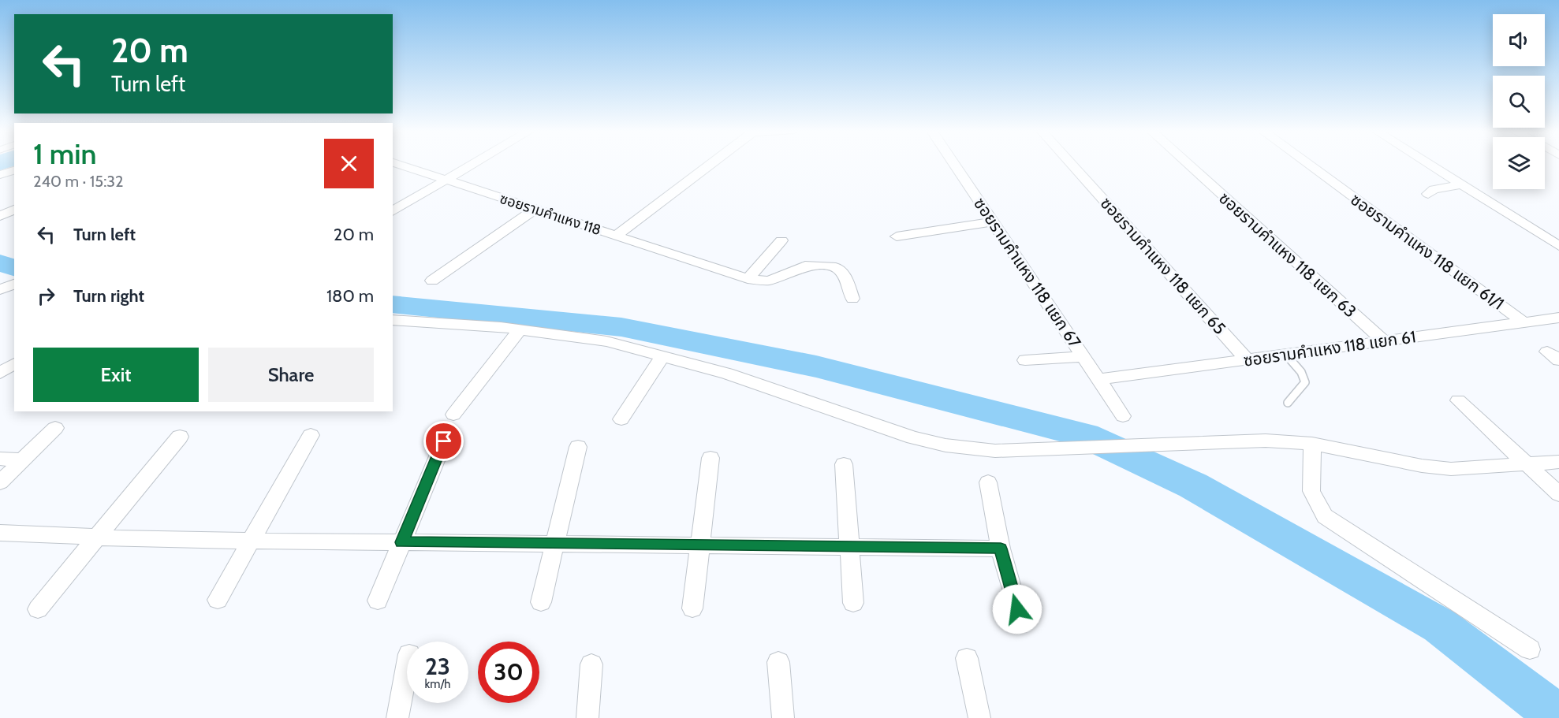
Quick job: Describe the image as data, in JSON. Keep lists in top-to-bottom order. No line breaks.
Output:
{"streets":{"street":["ซอยรามคำแหง 118","ซอยรามคำแหง 118 แยก 61/1","ซอยรามคำแหง 118 แยก 63","ซอยรามคำแหง 118 แยก 65","ซอยรามคำแหง 118 แยก 67","ซอยรามคำแหง 118 แยก 61"]},"crossings":[["ซอยรามคำแหง 118 แยก 61/1","ซอยรามคำแหง 118 แยก 61"],["ซอยรามคำแหง 118 แยก 63","ซอยรามคำแหง 118 แยก 61"],["ซอยรามคำแหง 118 แยก 65","ซอยรามคำแหง 118 แยก 61"],["ซอยรามคำแหง 118 แยก 67","ซอยรามคำแหง 118 แยก 61"]],"page":{"turn":["20 m","Turn left"],"heading":["1 min","240 m · 15:32"],"list":[{"name":"Turn left","value":"20 m"},{"name":"Turn right","value":"180 m"}],"buttons":["Exit","Share"],"speed":"23 km/h","limit":"30"}}
